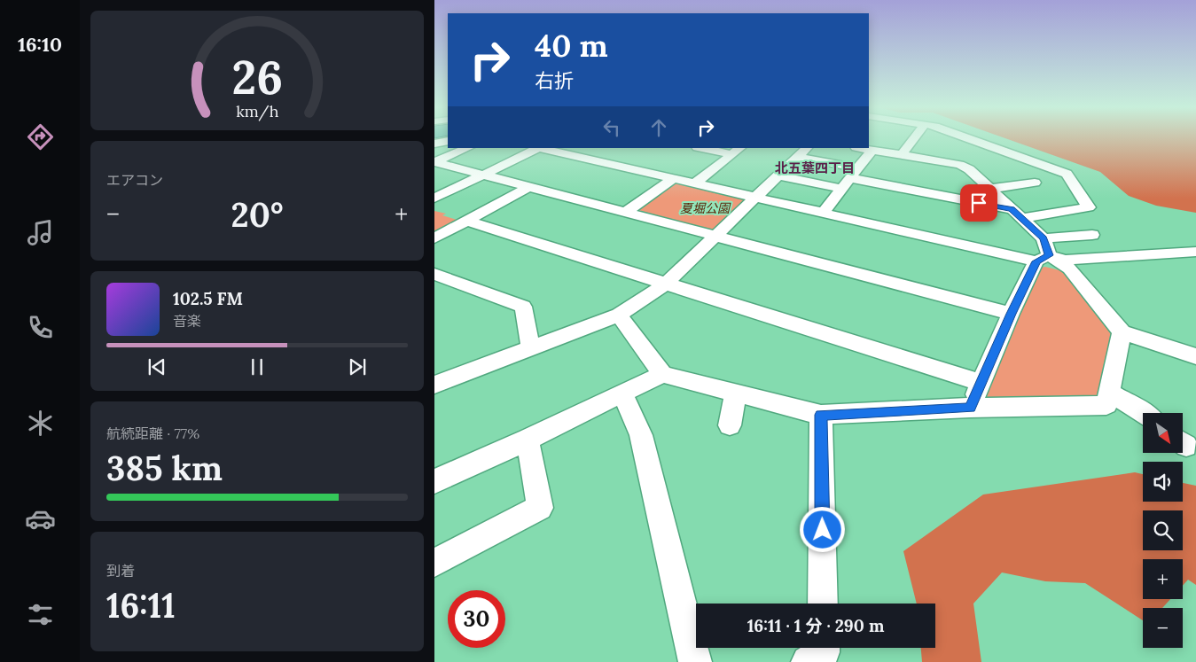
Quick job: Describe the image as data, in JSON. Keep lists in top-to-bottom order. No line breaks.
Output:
{"districts":["北五葉四丁目"],"parks":["夏堀公園"],"north":"bottom right","page":{"tabs":"16:10","turn":["40 m","右折"],"tile":["エアコン",["航続距離 · 77%","385 km"],["到着","16:11"]],"heat":["−","20°","+"],"song":["102.5 FM","音楽"],"map_buttons":["+","−"],"limit":"30","trip":"16:11 · 1 分 · 290 m","gauge":["26","km/h"]}}
